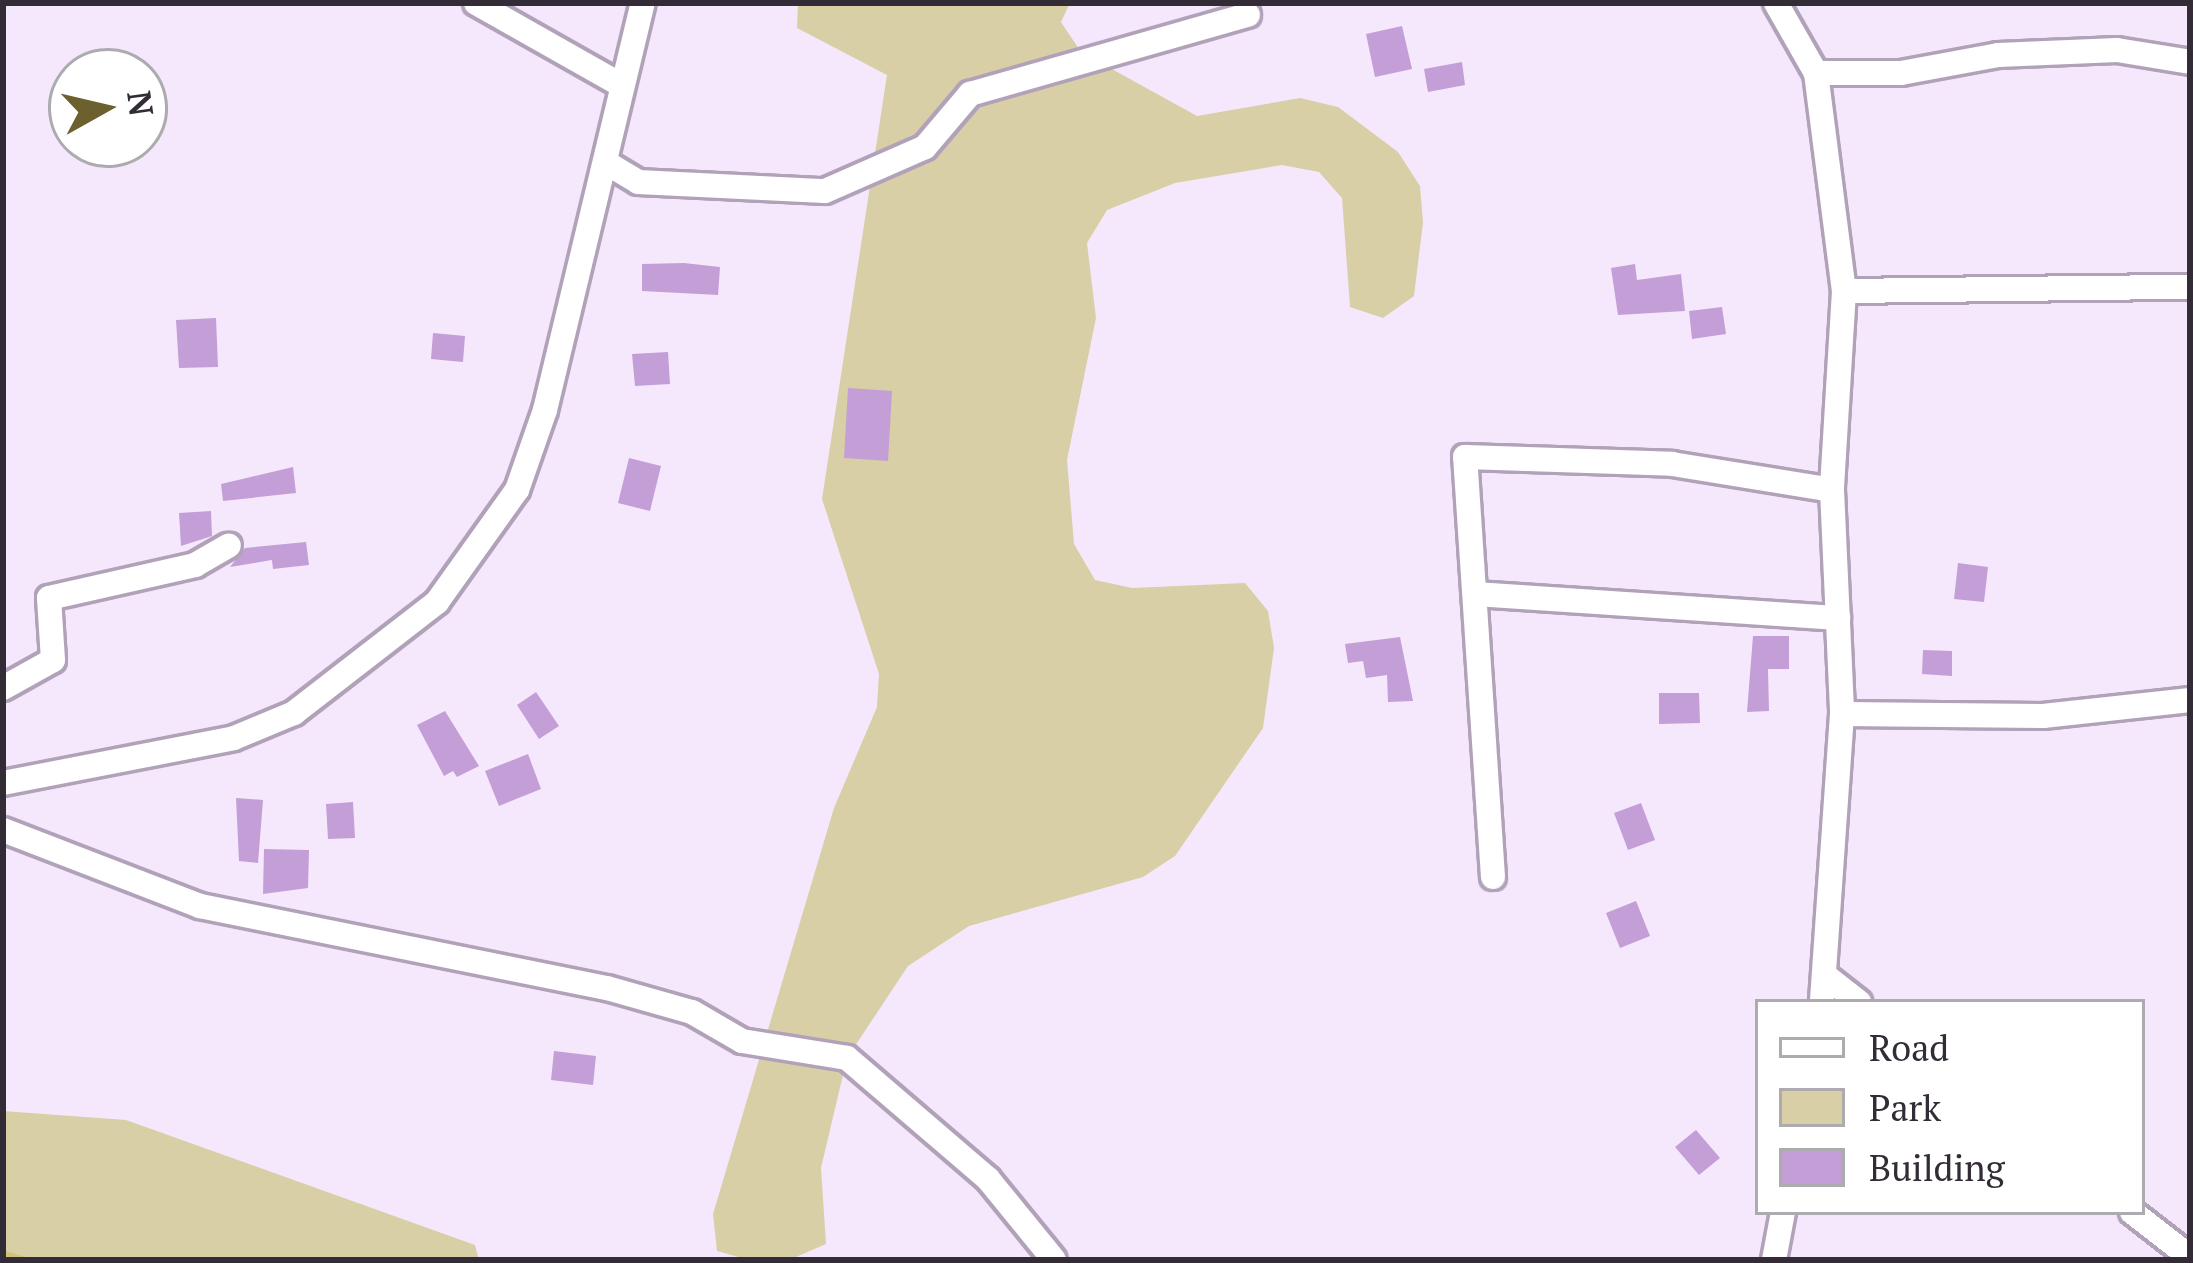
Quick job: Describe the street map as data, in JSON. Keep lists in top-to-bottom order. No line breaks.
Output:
{"legend":["Road","Park","Building"],"north":"right"}
